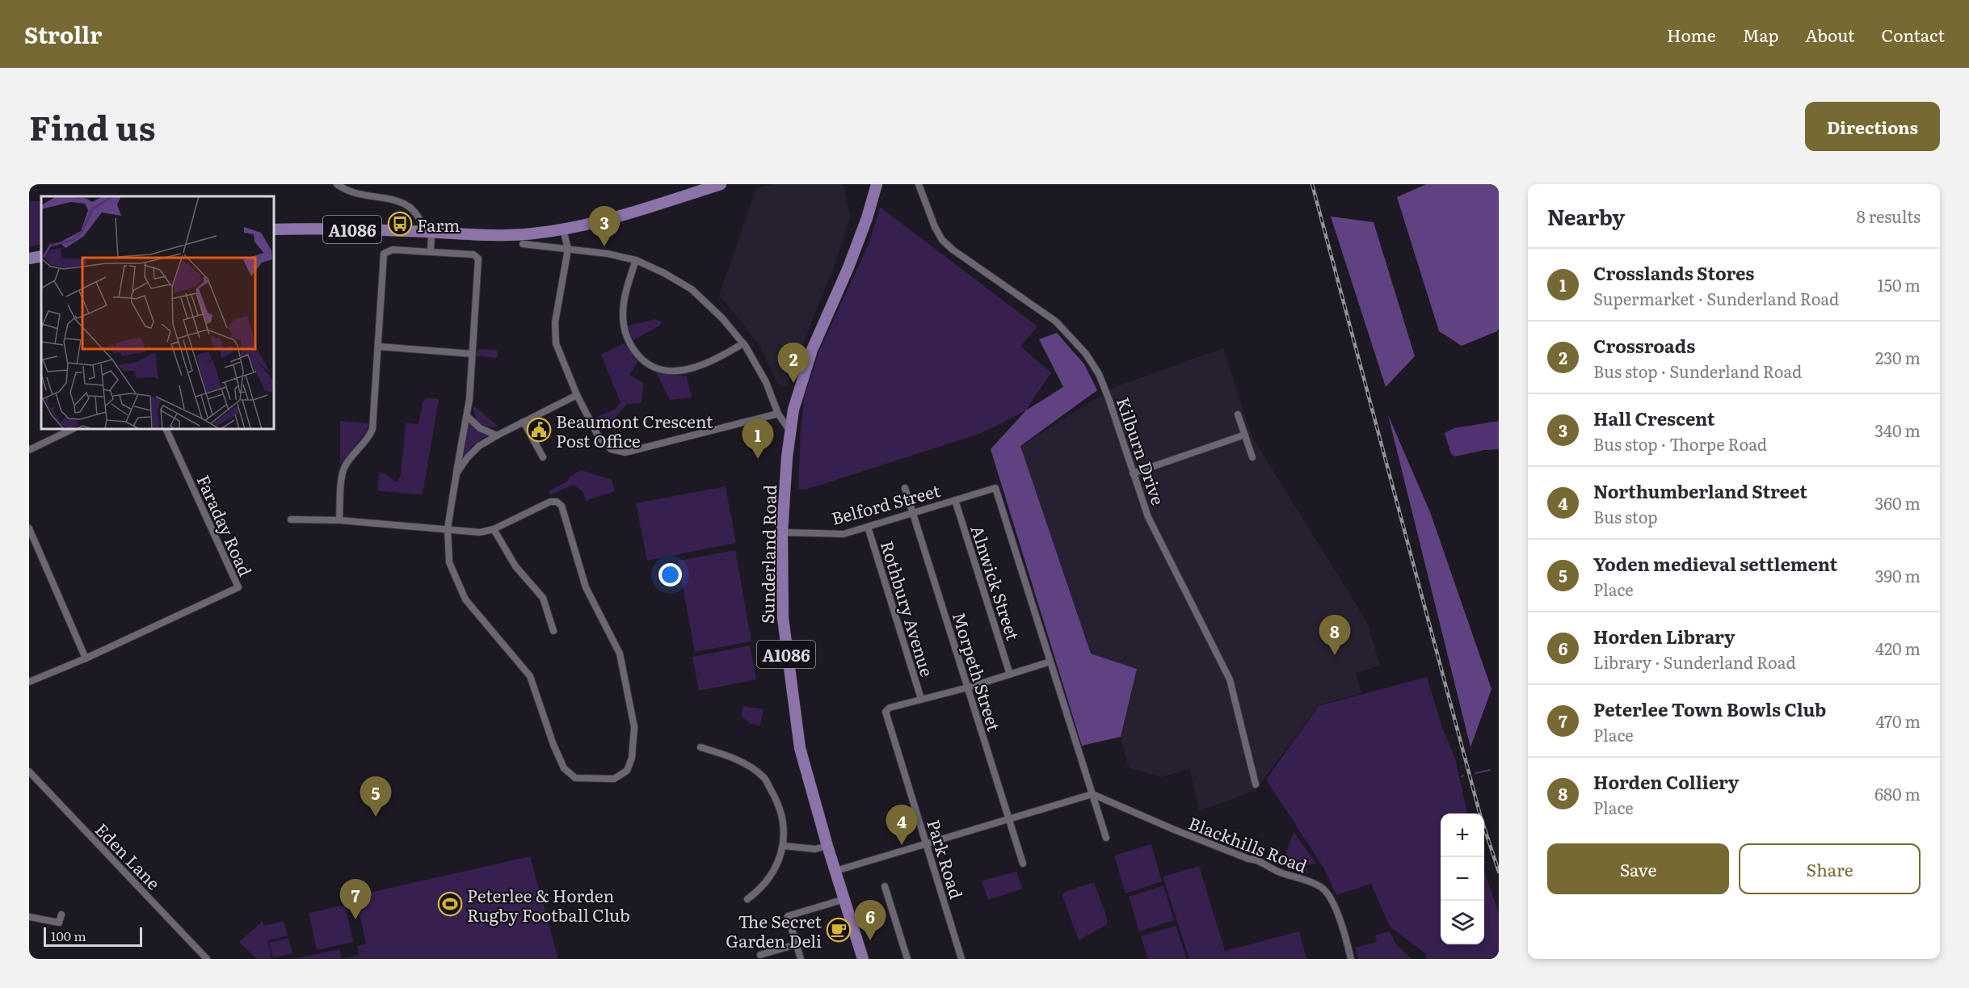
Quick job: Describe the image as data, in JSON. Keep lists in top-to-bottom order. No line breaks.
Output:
{"streets":{"main road":["A1086","Sunderland Road"],"street":["Kilburn Drive","Belford Street","Faraday Road","Alnwick Street","Rothbury Avenue","Morpeth Street","Blackhills Road","Eden Lane","Park Road"]},"crossings":[["Belford Street","Sunderland Road"],["Belford Street","Alnwick Street"],["Belford Street","Rothbury Avenue"],["Belford Street","Morpeth Street"],["Rothbury Avenue","Park Road"]],"places":{"bus stop":["Farm"],"public building":["Beaumont Crescent Post Office"],"sports":["Peterlee & Horden Rugby Football Club"],"cafe":["The Secret Garden Deli"]},"scale_bar":"100 m","page":{"header":"Strollr","nav":["Home","Map","About","Contact"],"title":"Find us","buttons":["Directions",["Save","Share"]],"heading":["Nearby","8 results"],"pins":["3","2","1","8","5","4","7","6"],"list":[{"mark":"1","name":"Crosslands Stores","note":"Supermarket · Sunderland Road","value":"150 m"},{"mark":"2","name":"Crossroads","note":"Bus stop · Sunderland Road","value":"230 m"},{"mark":"3","name":"Hall Crescent","note":"Bus stop · Thorpe Road","value":"340 m"},{"mark":"4","name":"Northumberland Street","note":"Bus stop","value":"360 m"},{"mark":"5","name":"Yoden medieval settlement","note":"Place","value":"390 m"},{"mark":"6","name":"Horden Library","note":"Library · Sunderland Road","value":"420 m"},{"mark":"7","name":"Peterlee Town Bowls Club","note":"Place","value":"470 m"},{"mark":"8","name":"Horden Colliery","note":"Place","value":"680 m"}],"map_buttons":["+","−"],"scale":"100 m"}}
